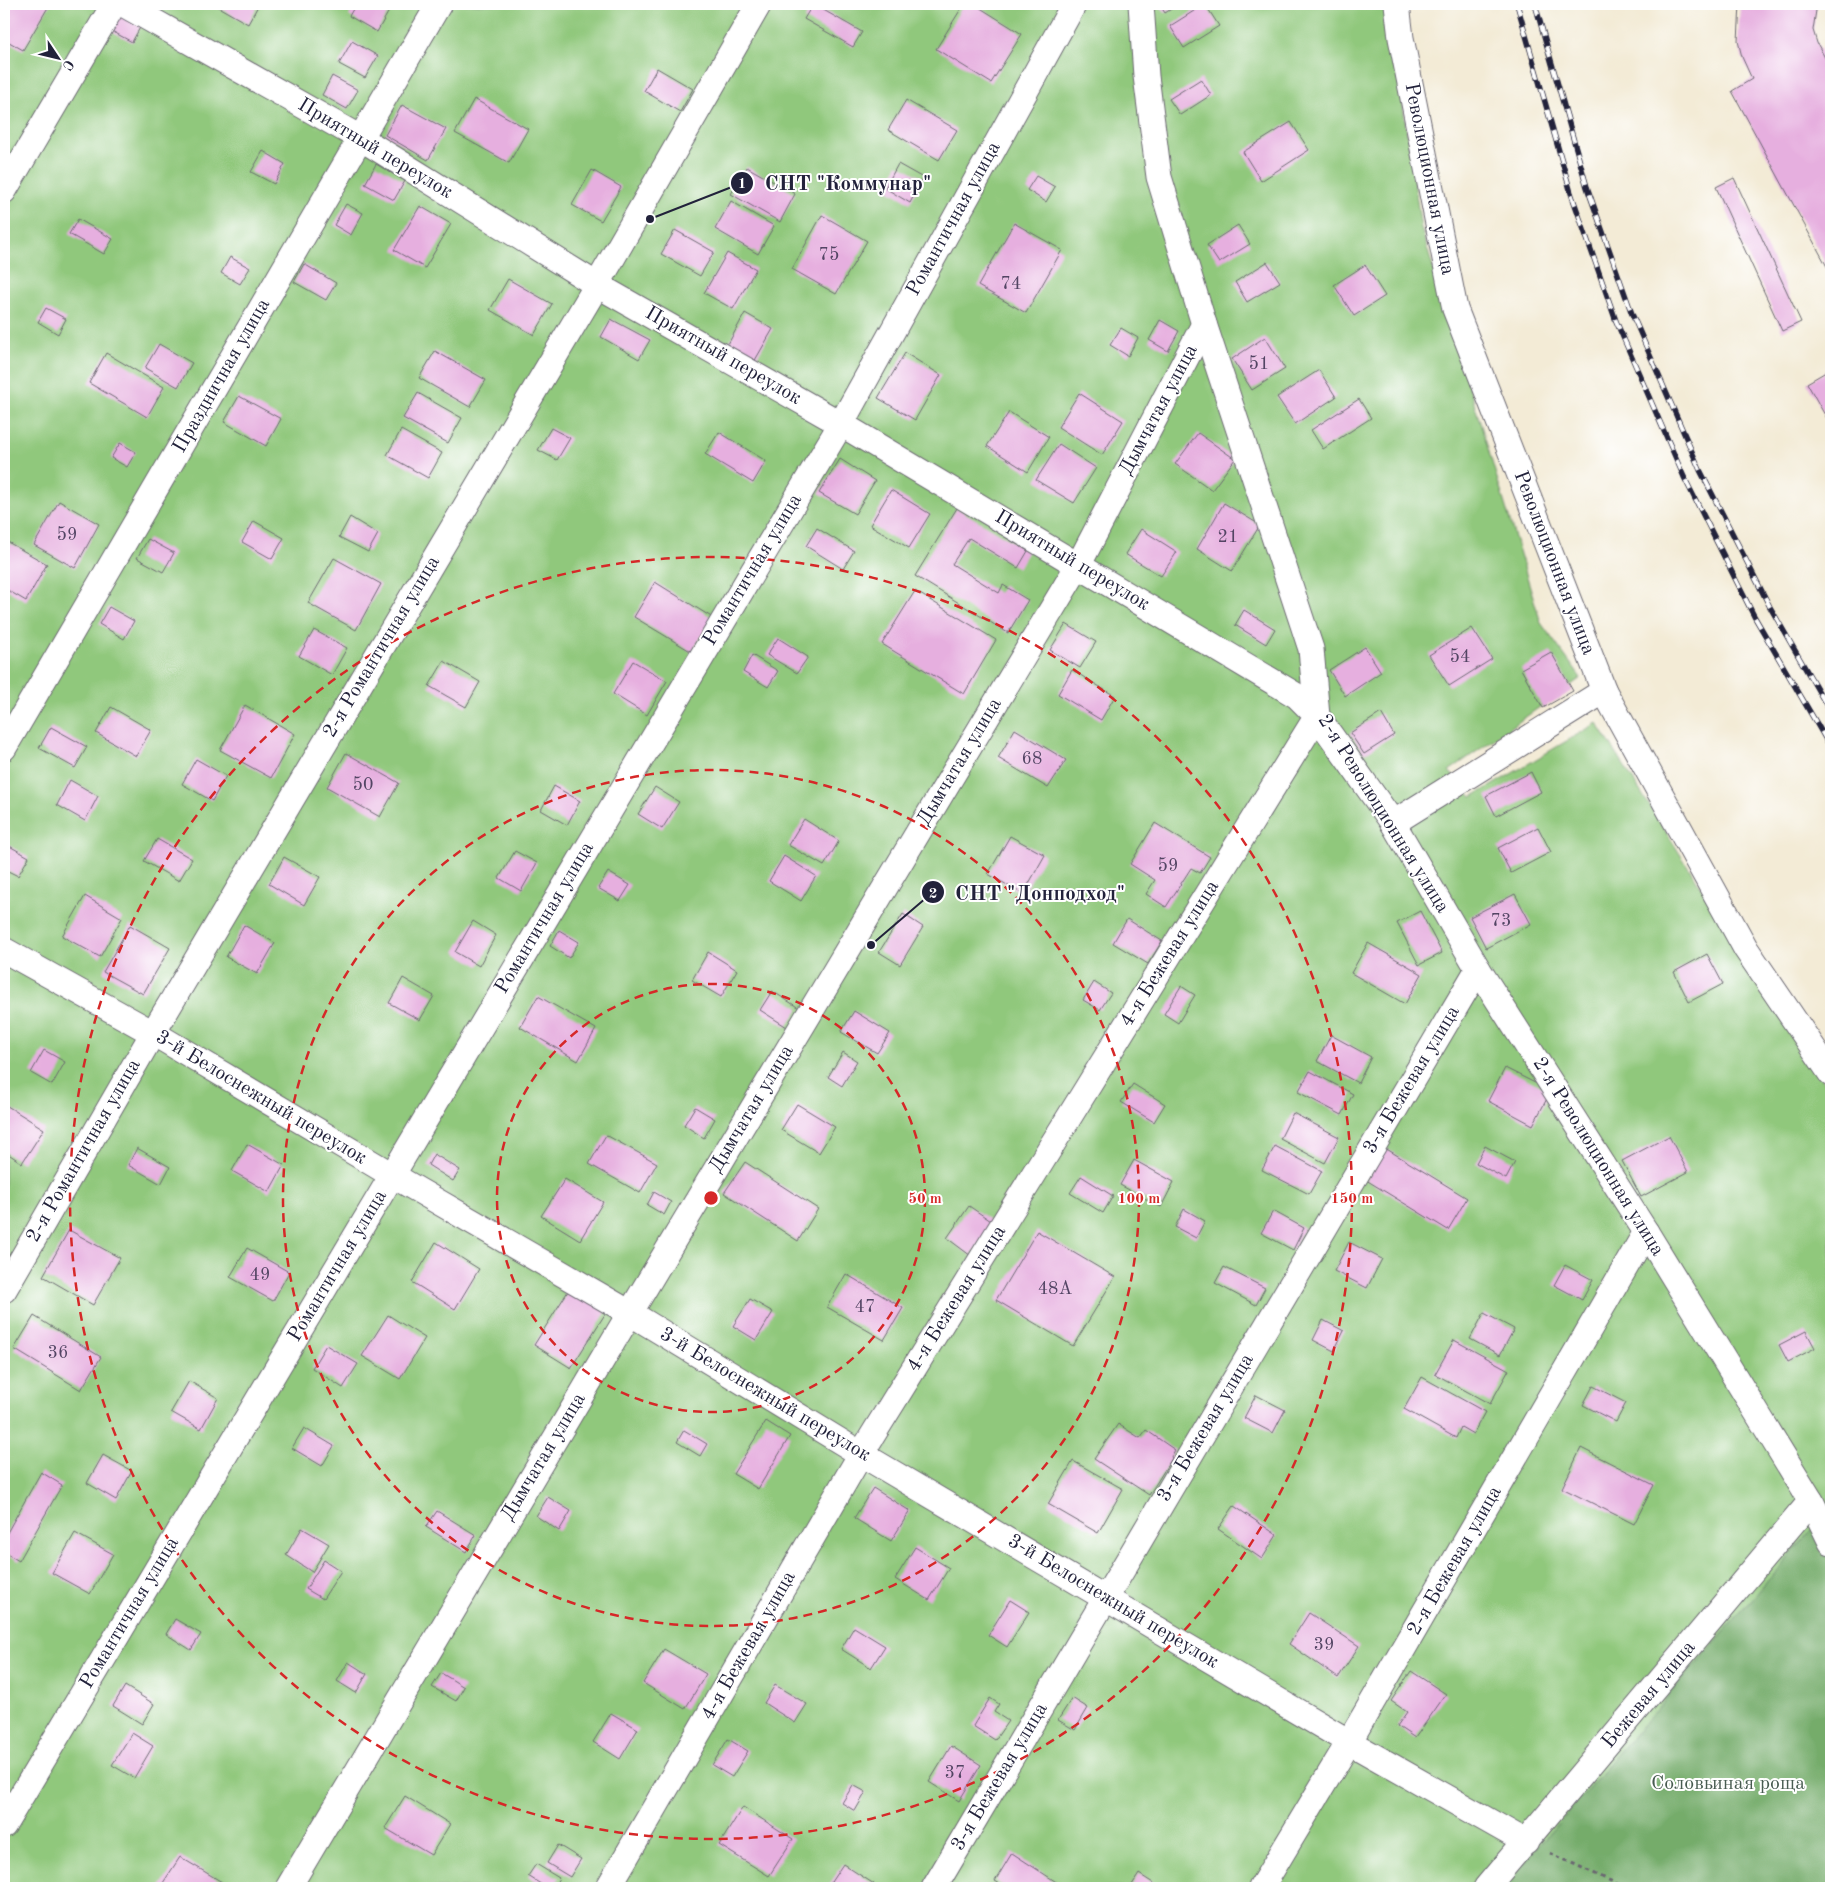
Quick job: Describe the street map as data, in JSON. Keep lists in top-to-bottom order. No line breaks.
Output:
{"streets":{"street":["Приятный переулок","Революционная улица","Романтичная улица","Праздничная улица","Дымчатая улица","2-я Романтичная улица","2-я Революционная улица","4-я Бежевая улица","3-я Бежевая улица","3-й Белоснежный переулок","2-я Бежевая улица","Бежевая улица"]},"crossings":[["Приятный переулок","Романтичная улица"],["Приятный переулок","Праздничная улица"],["Приятный переулок","Дымчатая улица"],["Приятный переулок","2-я Романтичная улица"],["Приятный переулок","2-я Революционная улица"],["Приятный переулок","4-я Бежевая улица"],["Романтичная улица","3-й Белоснежный переулок"],["Дымчатая улица","2-я Революционная улица"],["Дымчатая улица","3-й Белоснежный переулок"],["2-я Романтичная улица","3-й Белоснежный переулок"],["2-я Революционная улица","4-я Бежевая улица"],["2-я Революционная улица","3-я Бежевая улица"],["2-я Революционная улица","2-я Бежевая улица"],["2-я Революционная улица","Бежевая улица"],["4-я Бежевая улица","3-й Белоснежный переулок"],["3-я Бежевая улица","3-й Белоснежный переулок"],["3-й Белоснежный переулок","2-я Бежевая улица"],["3-й Белоснежный переулок","Бежевая улица"]],"parks":["Соловьиная роща"],"places":["СНТ \"Коммунар\"","СНТ \"Донподход\""],"house_numbers":["75","74","51","59","21","54","68","50","59","73","49","48А","47","36","39","37"],"north":"bottom right","rings":["50 m","100 m","150 m"]}
